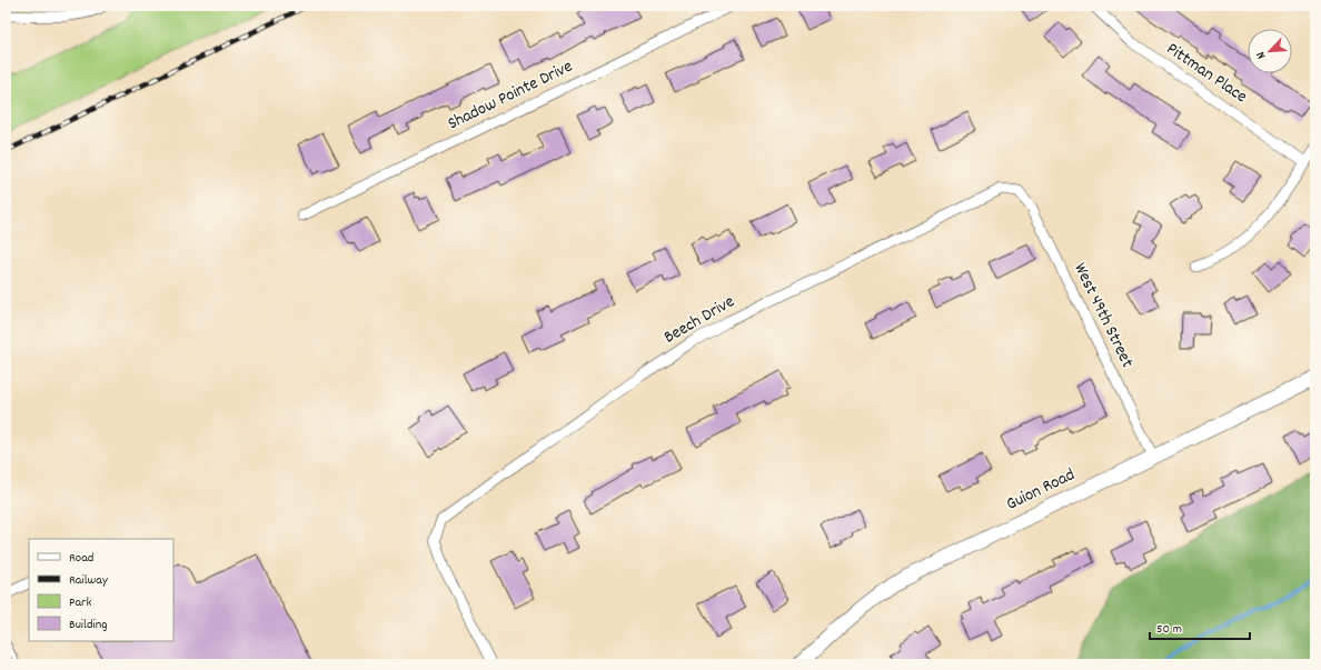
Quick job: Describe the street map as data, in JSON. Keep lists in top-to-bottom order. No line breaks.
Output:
{"streets":{"street":["Pittman Place","Shadow Pointe Drive","West 49th Street","Beech Drive","Guion Road"]},"crossings":[["West 49th Street","Beech Drive"],["West 49th Street","Guion Road"]],"legend":["Road","Railway","Park","Building"],"scale_bar":"50 m","north":"bottom left"}
